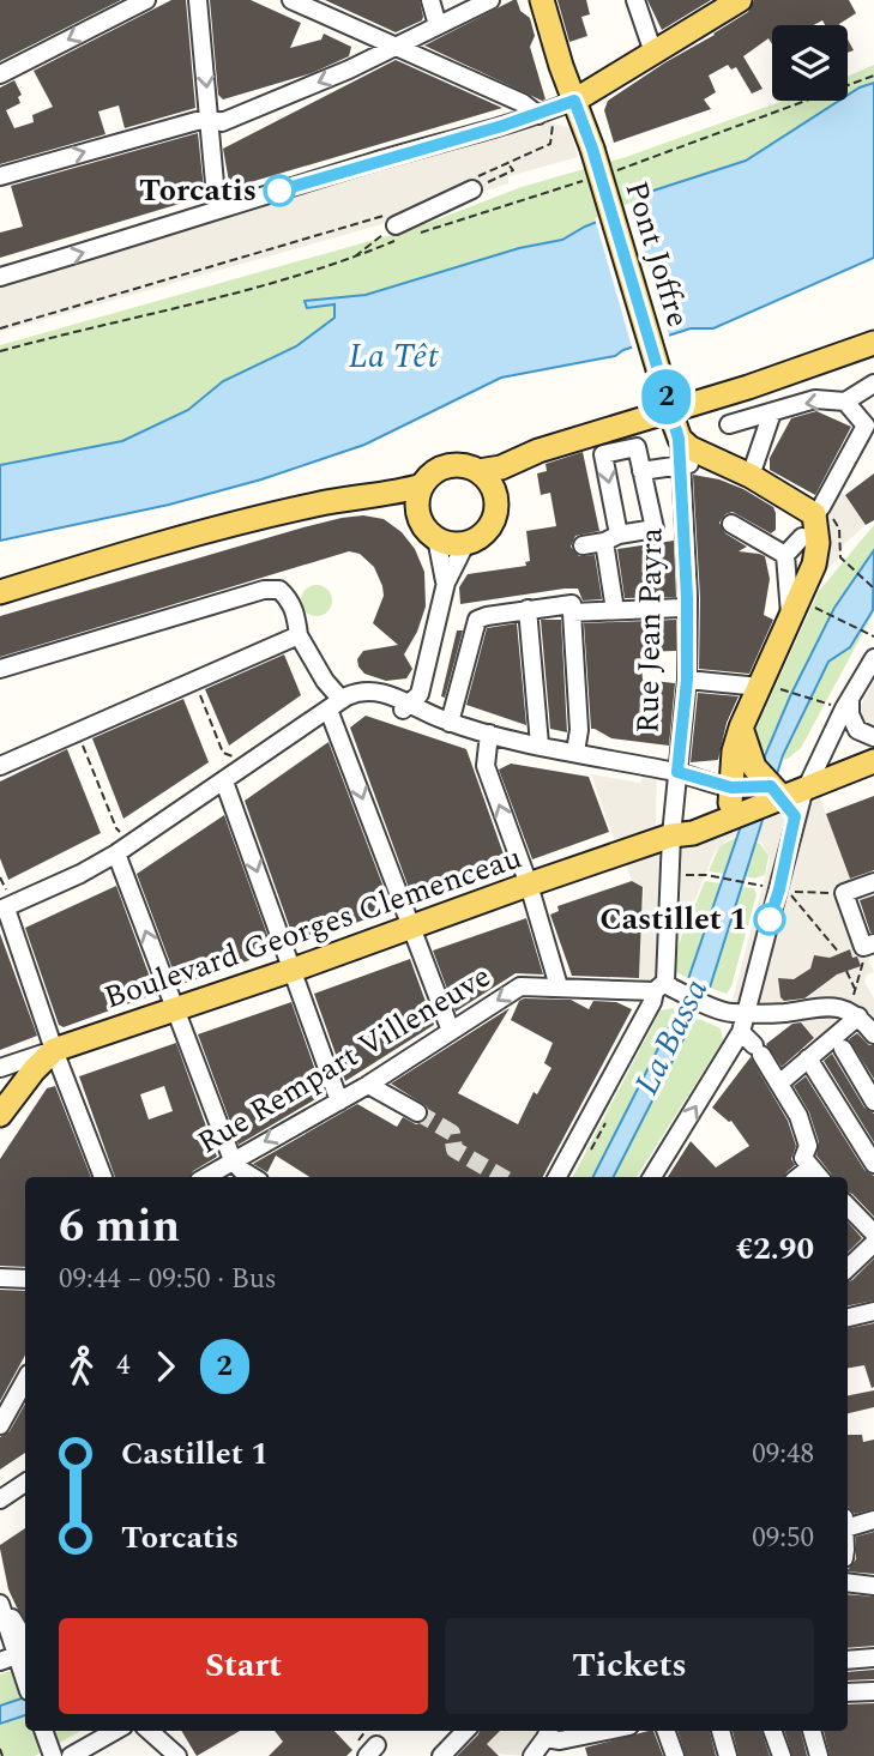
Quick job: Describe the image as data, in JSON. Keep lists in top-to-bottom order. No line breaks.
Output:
{"streets":{"main road":["Pont Joffre","Boulevard Georges Clemenceau"],"street":["Rue Jean Payra","Rue Rempart Villeneuve"]},"crossings":[["Pont Joffre","Rue Jean Payra"],["Rue Jean Payra","Boulevard Georges Clemenceau"],["Rue Jean Payra","Rue Rempart Villeneuve"]],"one_way":["Rue Rempart Villeneuve"],"water":["La Têt","La Bassa"],"places":["Torcatis","Castillet 1"],"lines":["bus line 2"],"page":{"on_map":"2","heading":["6 min","09:44 – 09:50 · Bus","€2.90"],"legs":["4","2"],"list":[{"name":"Castillet 1","value":"09:48"},{"name":"Torcatis","value":"09:50"}],"buttons":["Start","Tickets"]}}
